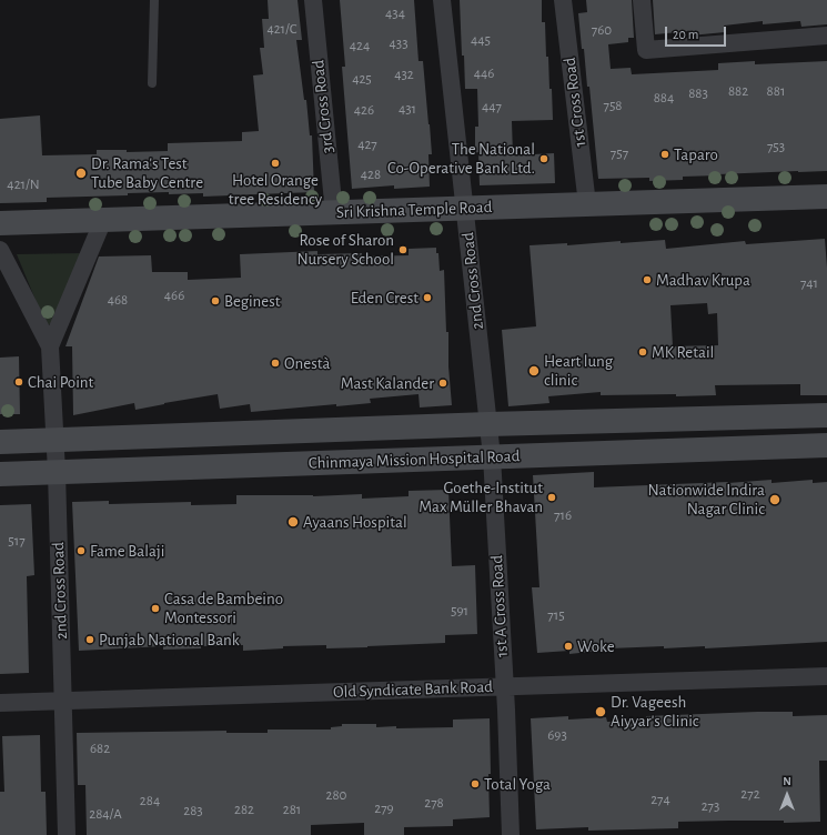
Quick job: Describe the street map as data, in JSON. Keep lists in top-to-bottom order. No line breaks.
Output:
{"streets":{"main road":["Sri Krishna Temple Road","Chinmaya Mission Hospital Road"],"street":["1st Cross Road","3rd Cross Road","2nd Cross Road","1st A Cross Road","Old Syndicate Bank Road"]},"crossings":[["1st Cross Road","Sri Krishna Temple Road"],["3rd Cross Road","Sri Krishna Temple Road"],["Sri Krishna Temple Road","2nd Cross Road"],["2nd Cross Road","Chinmaya Mission Hospital Road"],["2nd Cross Road","1st A Cross Road"],["2nd Cross Road","Old Syndicate Bank Road"],["Chinmaya Mission Hospital Road","1st A Cross Road"],["1st A Cross Road","Old Syndicate Bank Road"]],"places":["Taparo","The National Co-Operative Bank Ltd.","Hotel Orange tree Residency","Dr. Rama's Test Tube Baby Centre","Rose of Sharon Nursery School","Madhav Krupa","Eden Crest","Beginest","MK Retail","Onestà","Heart lung clinic","Chai Point","Mast Kalander","Goethe-Institut Max Müller Bhavan","Nationwide Indira Nagar Clinic","Ayaans Hospital","Fame Balaji","Casa de Bambeino Montessori","Punjab National Bank","Woke","Dr. Vageesh Aiyyar's Clinic","Total Yoga"],"house_numbers":["434","421/C","760","445","433","424","446","432","425","882","881","883","884","758","447","431","426","427","753","757","428","421/N","741","466","468","716","517","591","715","693","682","272","280","274","284","278","273","279","282","281","283","284/A"],"scale_bar":"20 m","north":"top"}
